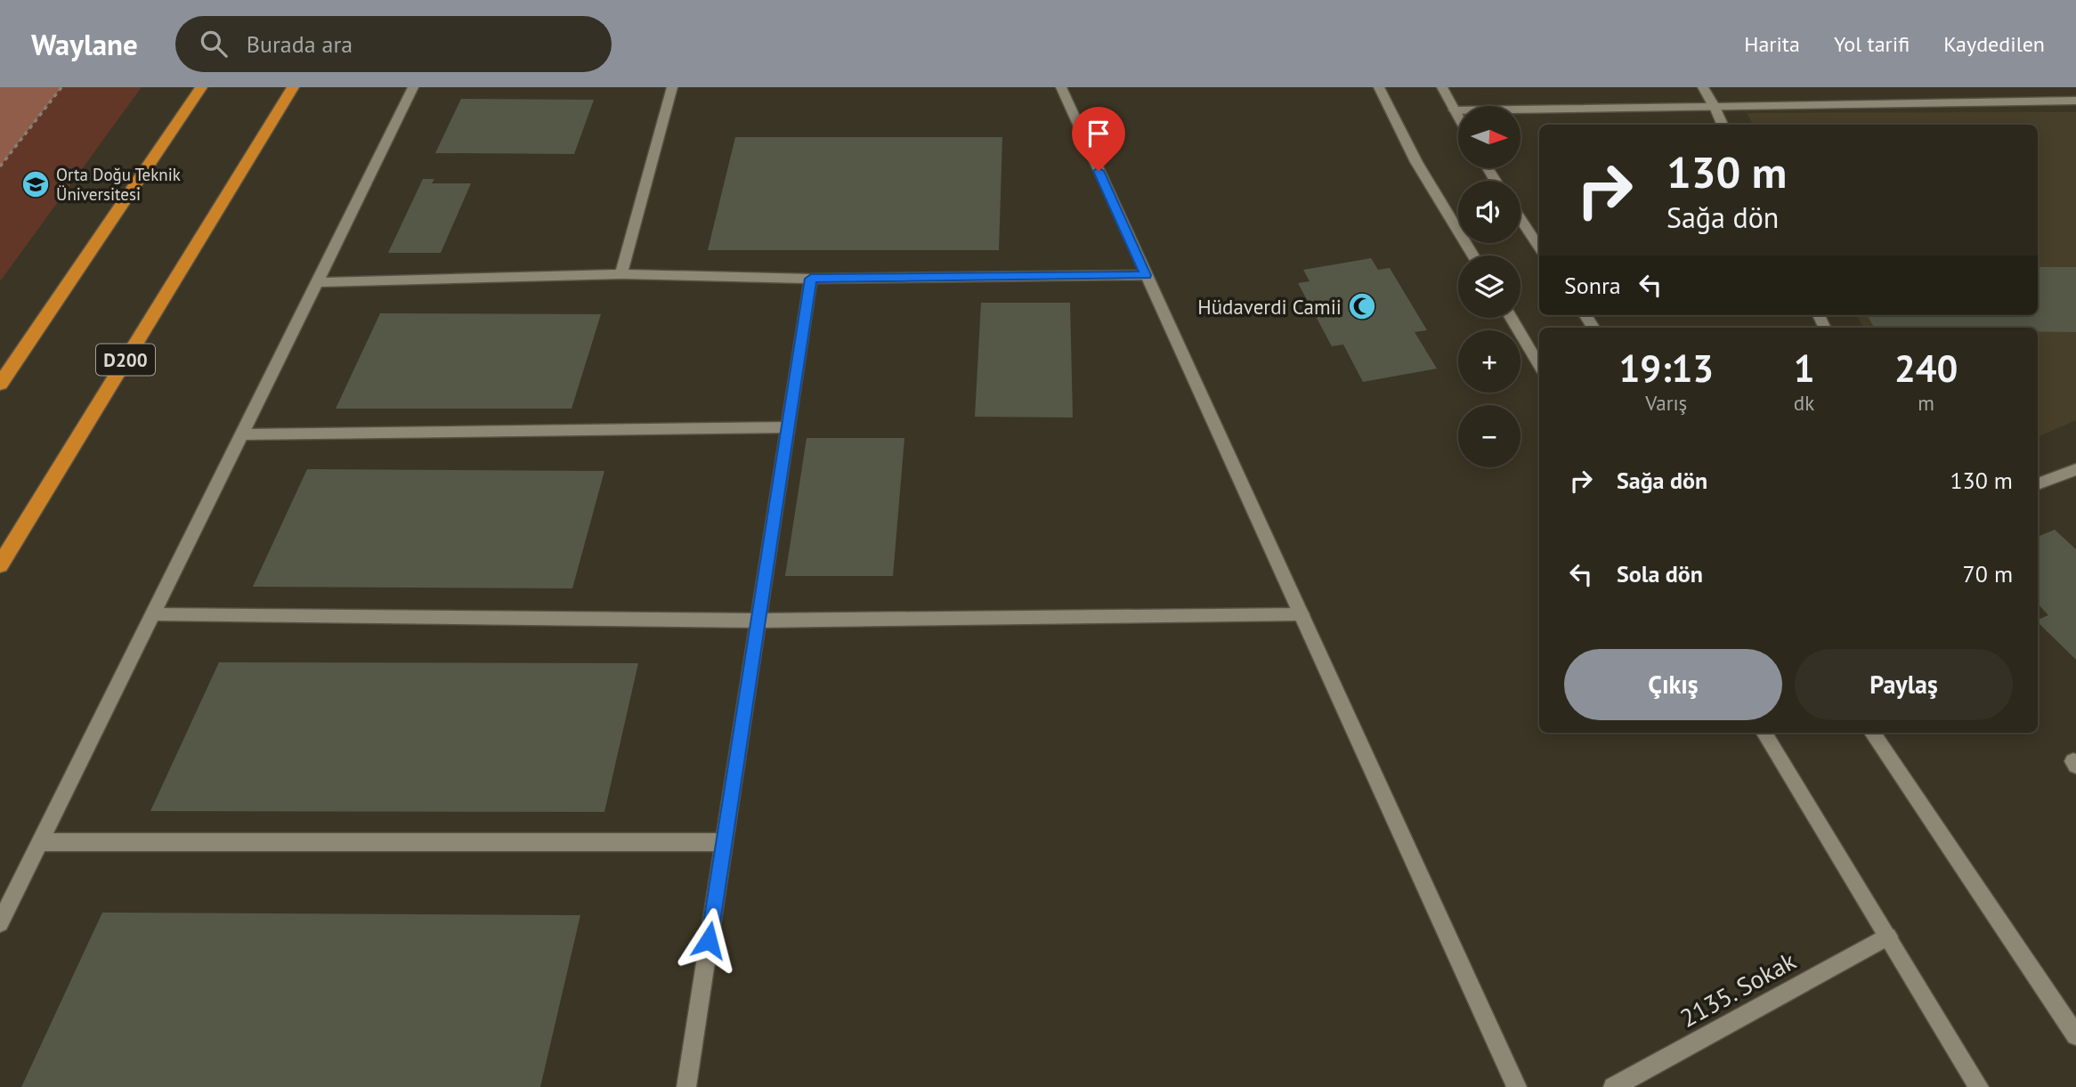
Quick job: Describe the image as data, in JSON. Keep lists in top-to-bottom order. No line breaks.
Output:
{"streets":{"highway":["D200"],"street":["2135. Sokak"]},"places":{"school or university":["Orta Doğu Teknik Üniversitesi"],"mosque":["Hüdaverdi Camii"]},"north":"right","page":{"header":"Waylane","search":"Burada ara","nav":["Harita","Yol tarifi","Kaydedilen"],"map_buttons":["+","−"],"turn":["130 m","Sağa dön"],"then":"Sonra","eta":["19:13","Varış","1","dk","240","m"],"list":[{"name":"Sağa dön","value":"130 m"},{"name":"Sola dön","value":"70 m"}],"buttons":["Çıkış","Paylaş"]}}
